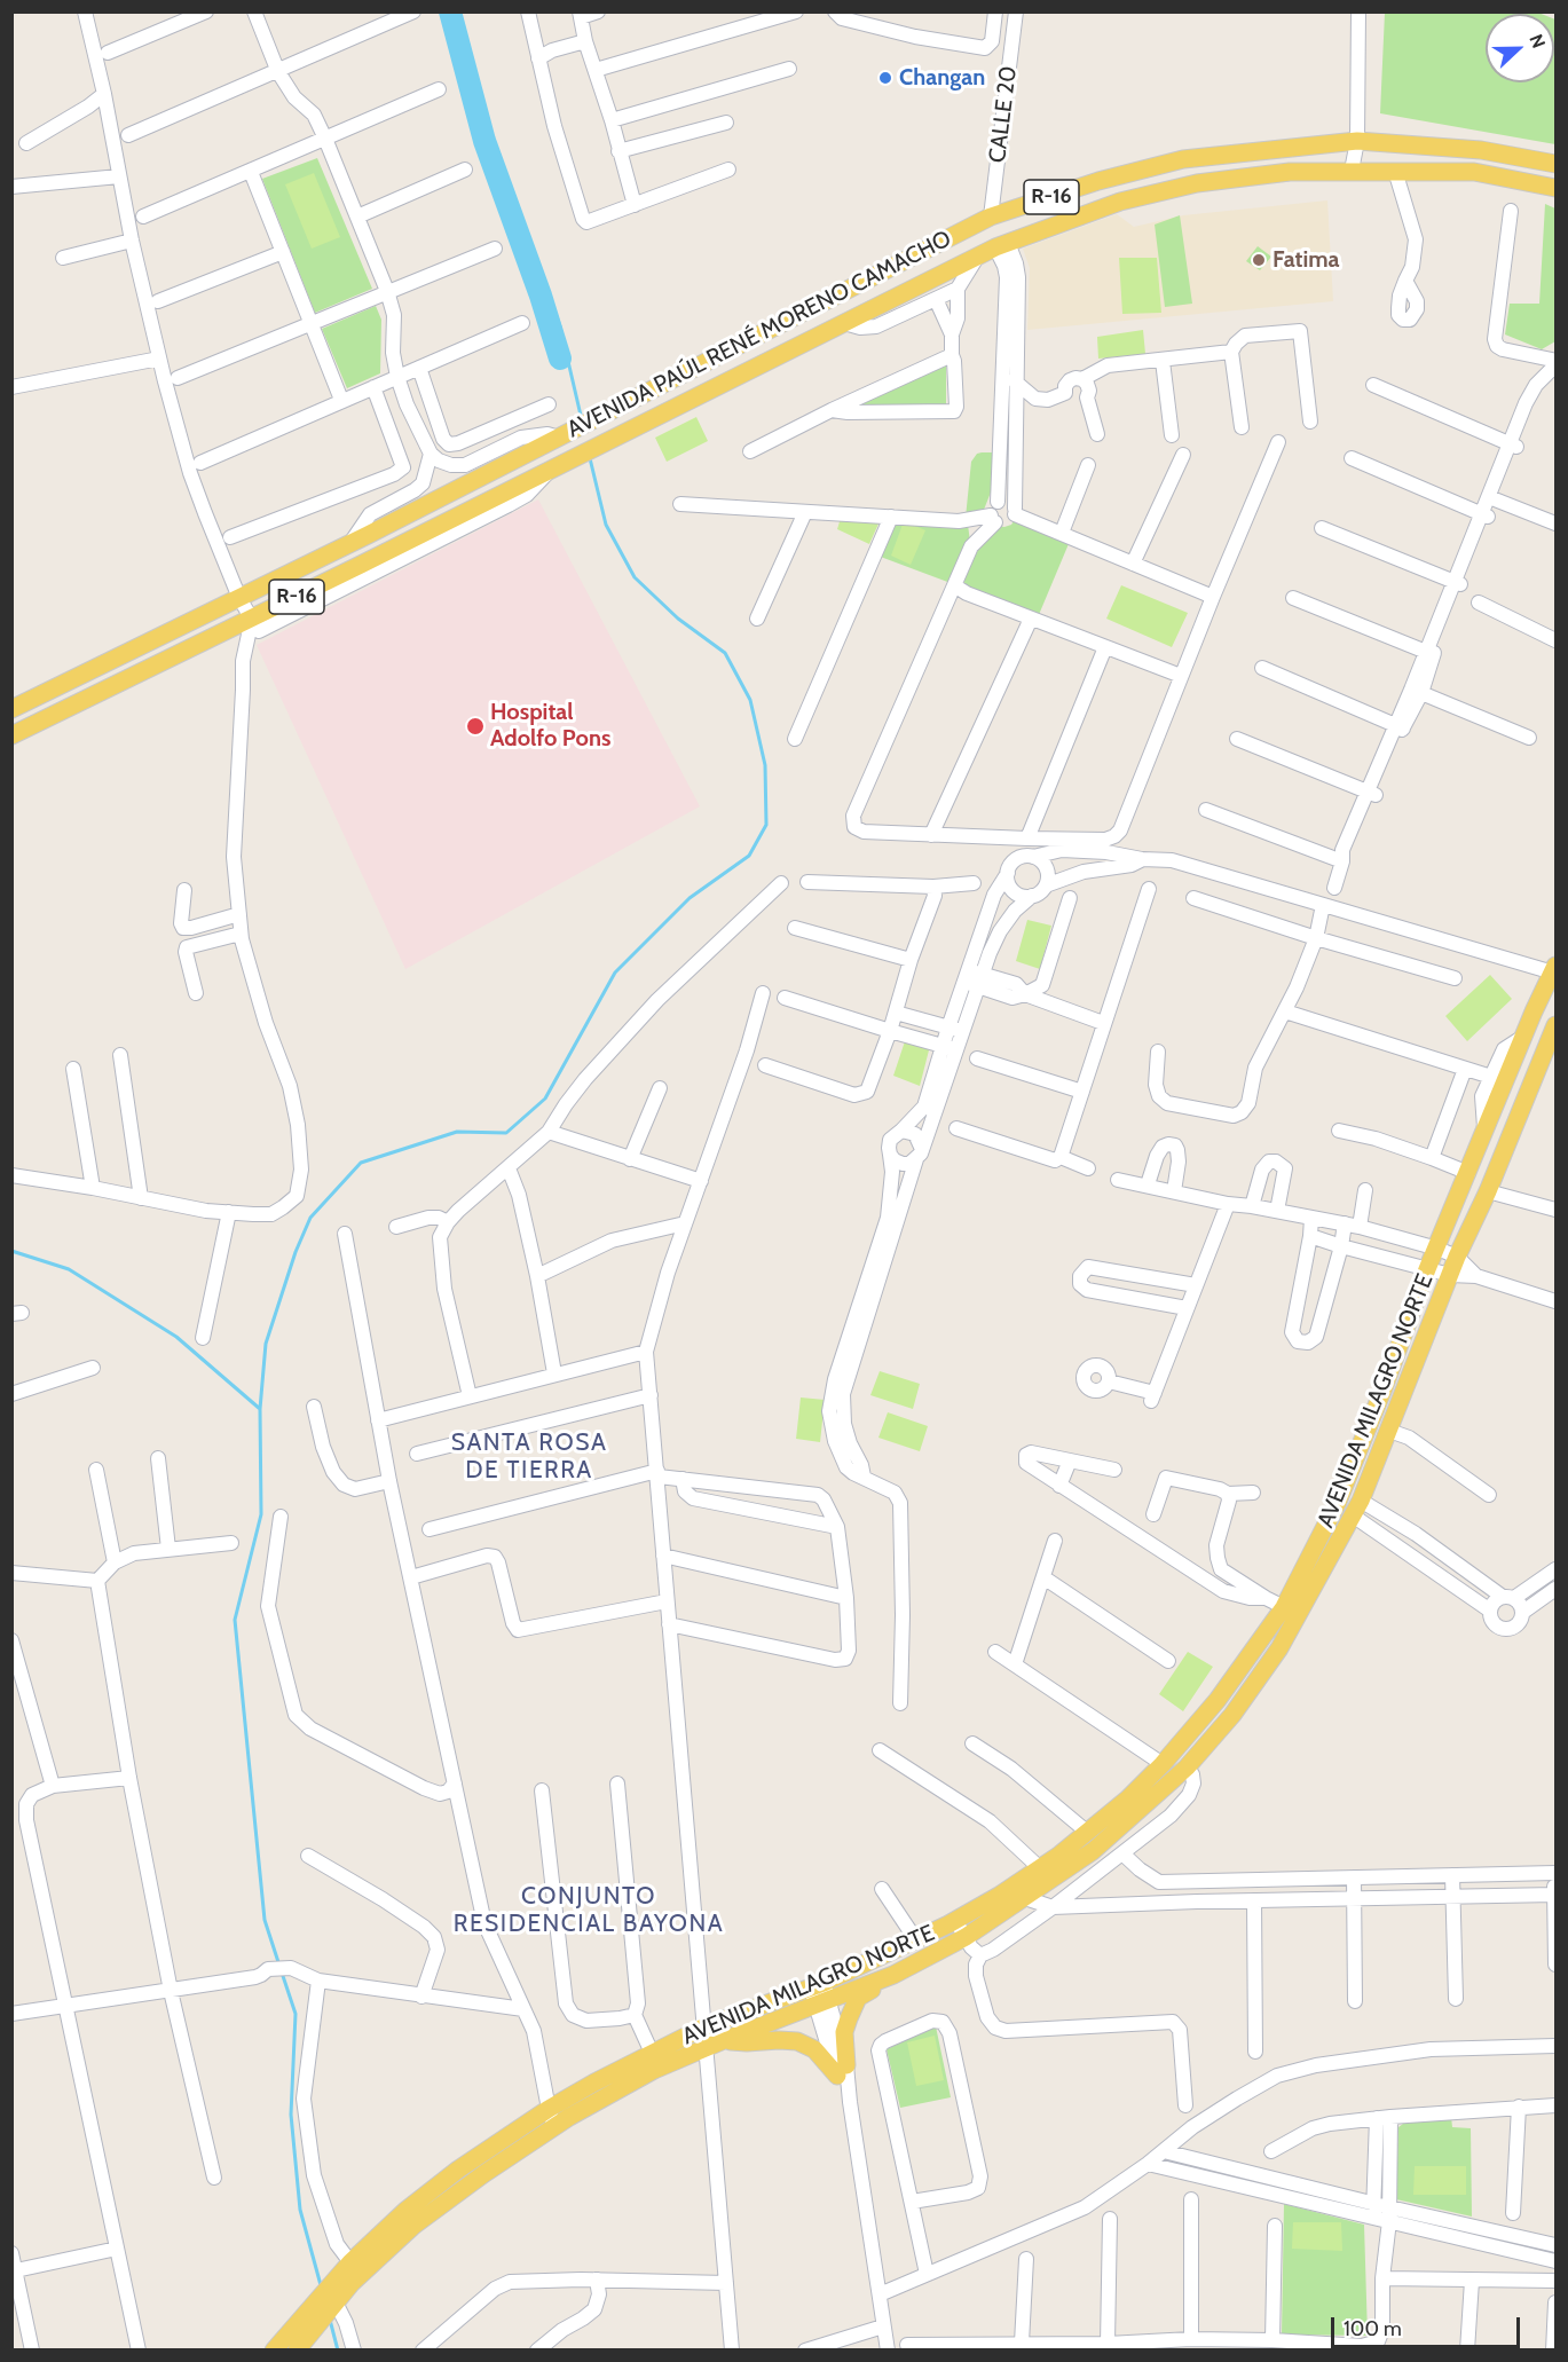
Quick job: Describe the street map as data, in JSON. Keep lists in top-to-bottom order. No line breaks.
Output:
{"streets":{"main road":["R-16","AVENIDA PAÚL RENÉ MORENO CAMACHO","AVENIDA MILAGRO NORTE"],"street":["CALLE 20"]},"crossings":[["CALLE 20","AVENIDA PAÚL RENÉ MORENO CAMACHO"]],"districts":["SANTA ROSA DE TIERRA","CONJUNTO RESIDENCIAL BAYONA"],"places":["Changan","Fatima","Hospital Adolfo Pons"],"scale_bar":"100 m","north":"right"}
